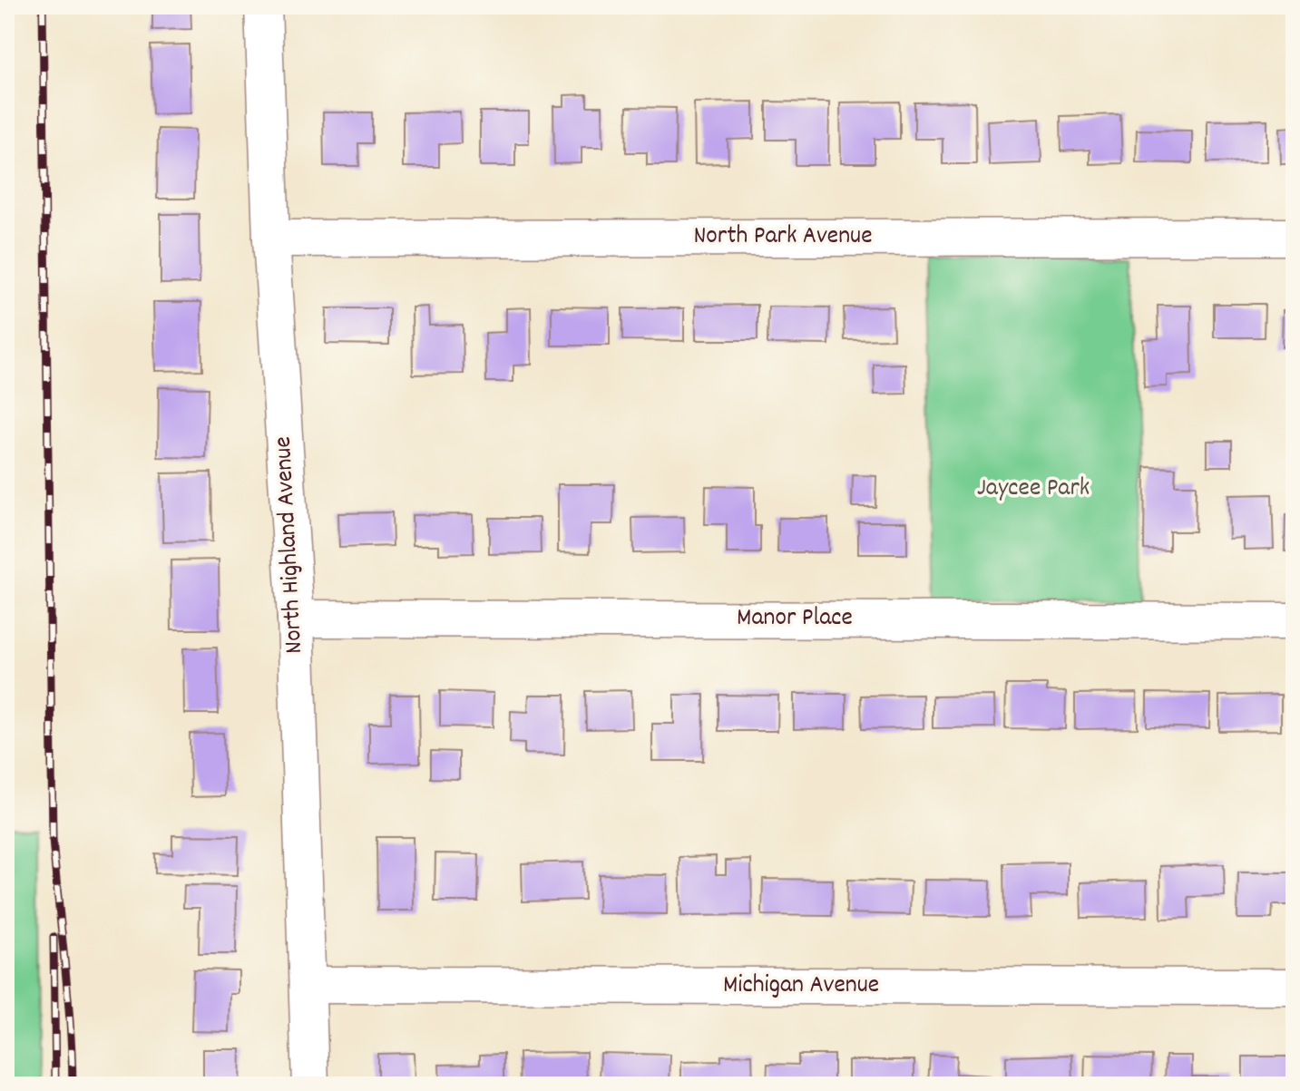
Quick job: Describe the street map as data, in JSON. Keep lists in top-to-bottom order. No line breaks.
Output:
{"streets":{"street":["North Park Avenue","North Highland Avenue","Manor Place","Michigan Avenue"]},"crossings":[["North Park Avenue","North Highland Avenue"],["North Highland Avenue","Manor Place"],["North Highland Avenue","Michigan Avenue"]],"parks":["Jaycee Park"]}
